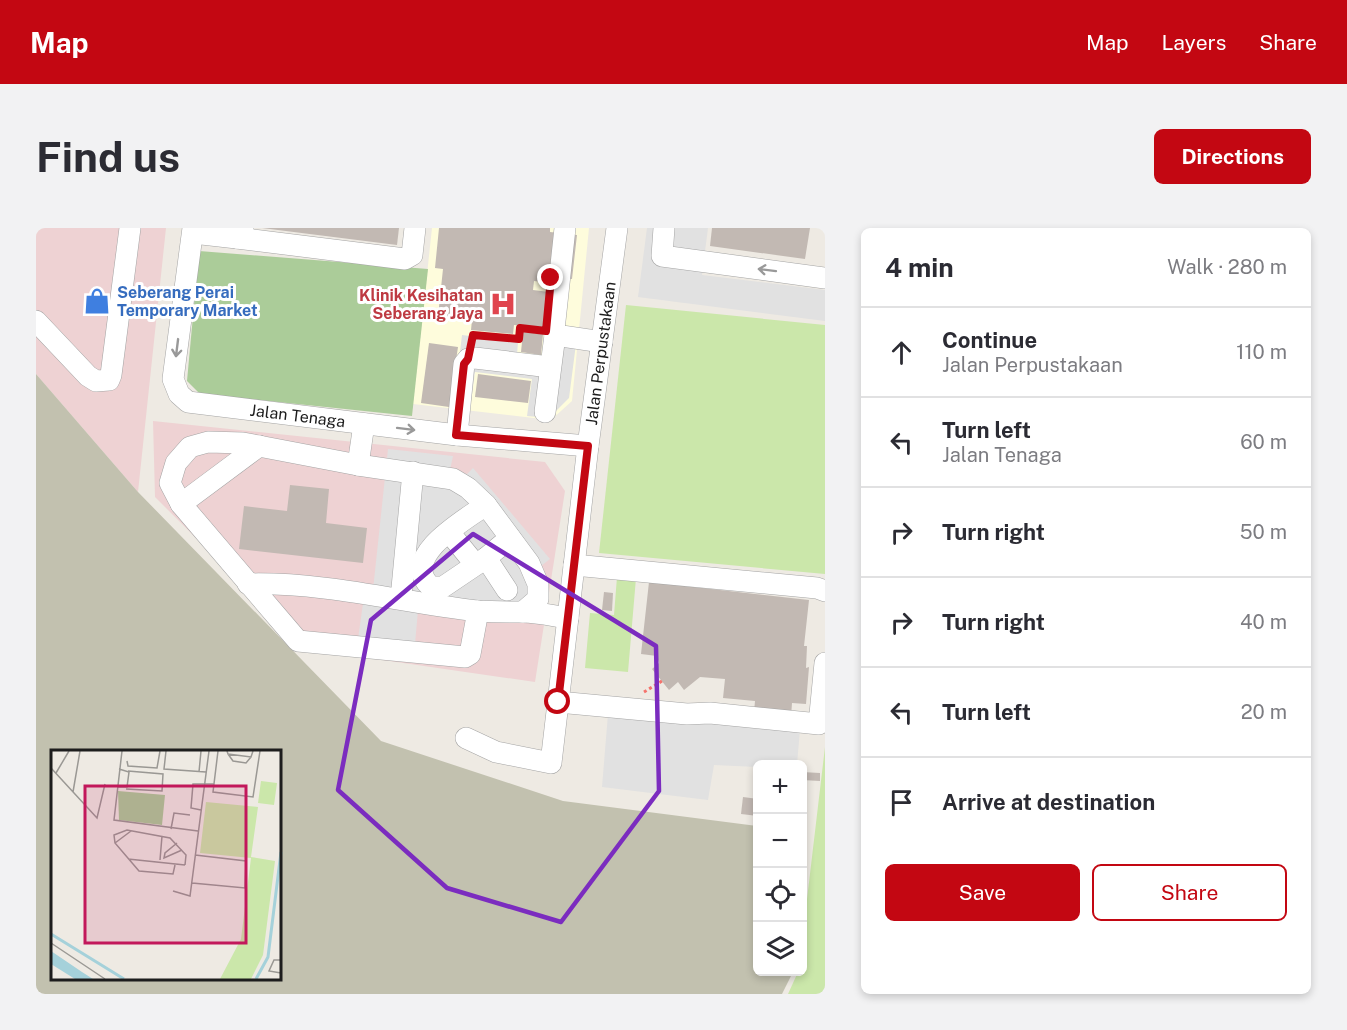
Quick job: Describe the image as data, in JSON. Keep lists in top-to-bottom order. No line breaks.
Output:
{"streets":{"street":["Jalan Perpustakaan","Jalan Tenaga"]},"crossings":[["Jalan Perpustakaan","Jalan Tenaga"]],"places":{"shop":["Seberang Perai Temporary Market"],"hospital":["Klinik Kesihatan Seberang Jaya"]},"page":{"header":"Map","nav":["Map","Layers","Share"],"buttons":["Directions",["Save","Share"]],"title":"Find us","heading":["4 min","Walk · 280 m"],"list":[["Continue","Jalan Perpustakaan","110 m"],["Turn left","Jalan Tenaga","60 m"],["Turn right","50 m"],["Turn right","40 m"],["Turn left","20 m"],"Arrive at destination"],"map_buttons":["+","−"]}}
